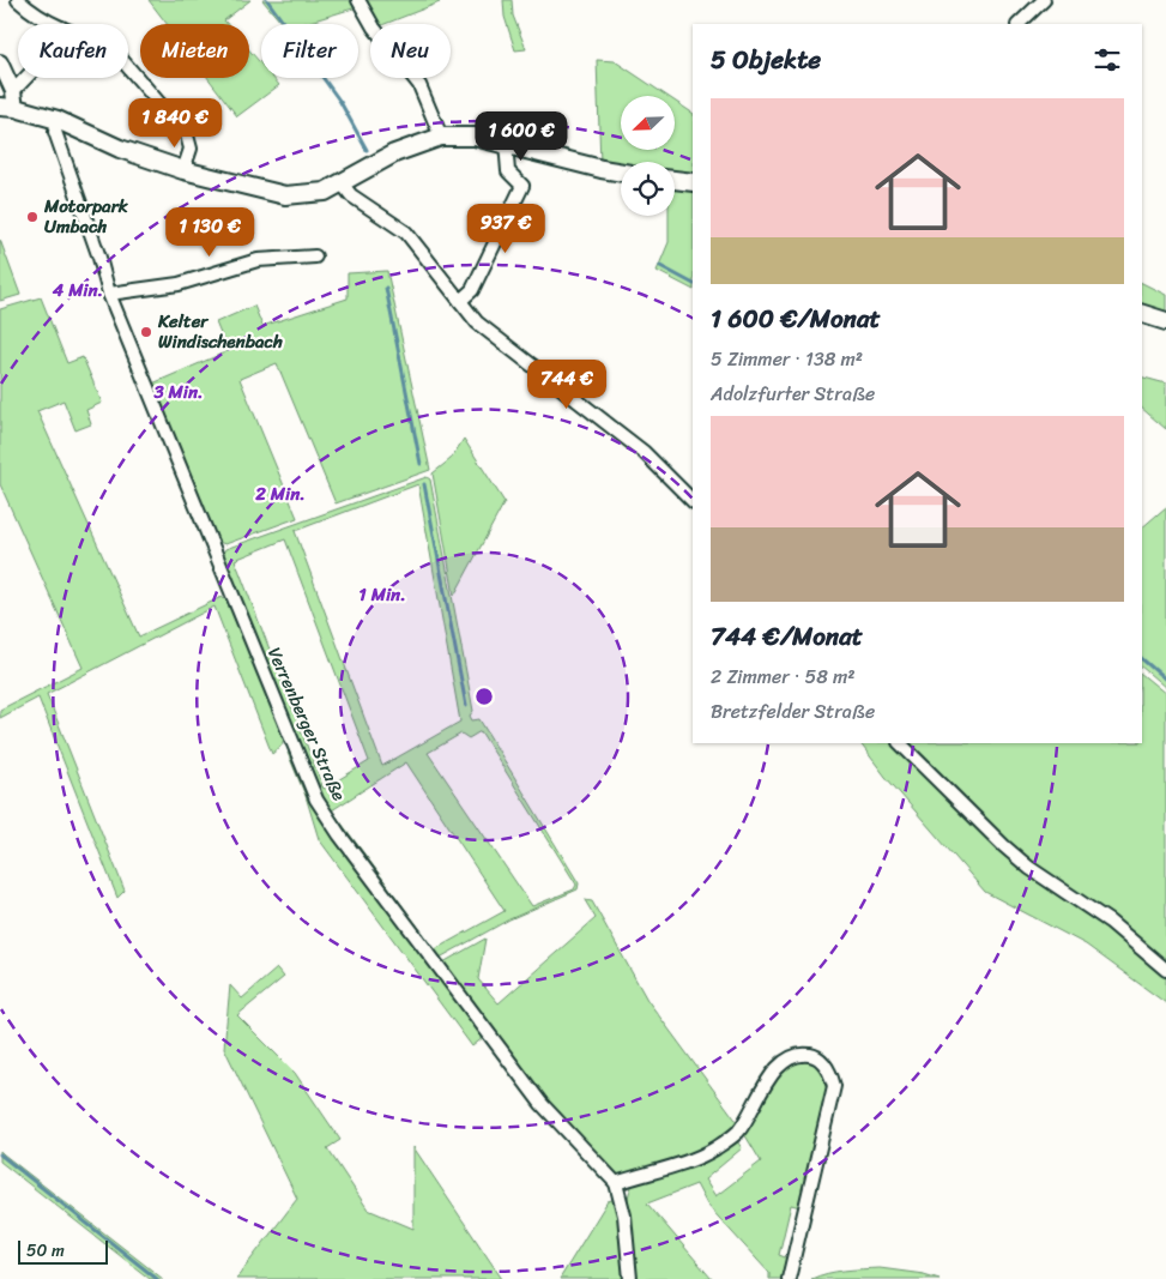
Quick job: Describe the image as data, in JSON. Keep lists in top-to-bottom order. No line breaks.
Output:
{"streets":{"street":["Verrenberger Straße"]},"places":["Motorpark Umbach","Kelter Windischenbach"],"scale_bar":"50 m","north":"bottom left","page":{"chip":["Kaufen","Mieten","Filter","Neu"],"heading":"5 Objekte","list":[{"name":"1 600 €/Monat","note":"5 Zimmer · 138 m² · Adolzfurter Straße"},{"name":"744 €/Monat","note":"2 Zimmer · 58 m² · Bretzfelder Straße"}],"price":["1 840 €","1 600 €","937 €","1 130 €","744 €"],"scale":"50 m"},"rings":["4 Min.","3 Min.","2 Min.","1 Min."]}
